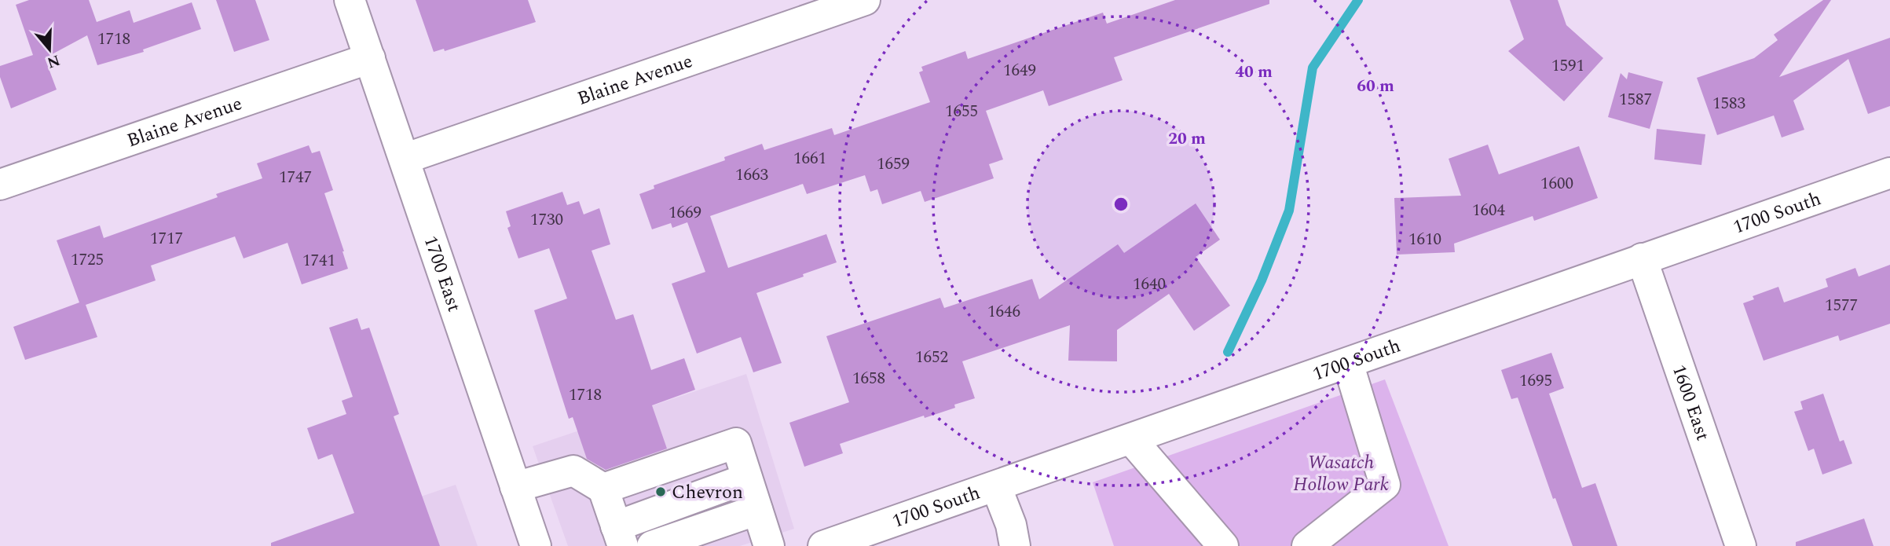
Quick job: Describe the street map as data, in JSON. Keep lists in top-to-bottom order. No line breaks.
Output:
{"streets":{"street":["Blaine Avenue","1700 South","1700 East","1600 East"]},"crossings":[["Blaine Avenue","1700 East"],["1700 South","1600 East"]],"parks":["Wasatch Hollow Park"],"places":["Chevron"],"house_numbers":["1718","1591","1649","1587","1583","1655","1661","1659","1663","1747","1600","1604","1669","1730","1717","1610","1725","1741","1640","1577","1646","1652","1658","1695","1718"],"north":"bottom","rings":["40 m","60 m","20 m"]}
